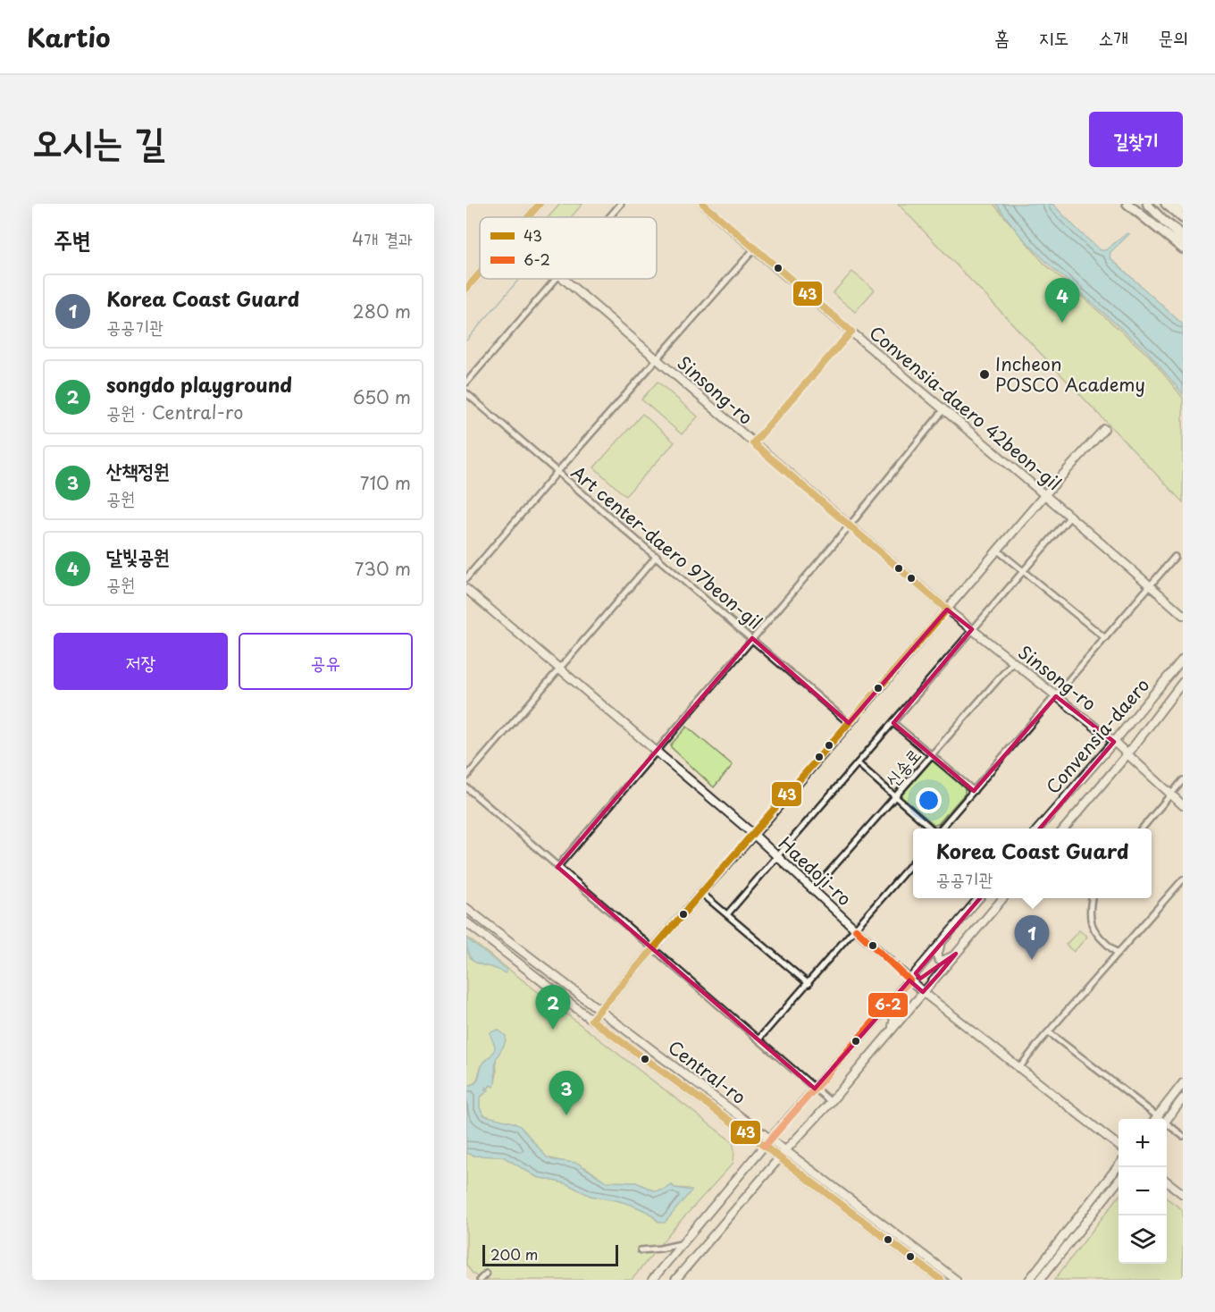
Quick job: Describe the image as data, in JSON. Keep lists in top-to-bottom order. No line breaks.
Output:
{"streets":{"street":["Sinsong-ro","Convensia-daero 42beon-gil","Art center-daero 97beon-gil","Convensia-daero","신송로","Haedoji-ro","Central-ro"]},"crossings":[["Sinsong-ro","Convensia-daero"],["Sinsong-ro","신송로"],["신송로","Haedoji-ro"]],"places":["Incheon POSCO Academy"],"lines":["transit line 43","transit line 6-2"],"legend":["43","6-2"],"scale_bar":"200 m","page":{"header":"Kartio","nav":["홈","지도","소개","문의"],"title":"오시는 길","buttons":["길찾기",["저장","공유"]],"heading":["주변","4개 결과"],"list":[{"mark":"1","name":"Korea Coast Guard","note":"공공기관","value":"280 m"},{"mark":"2","name":"songdo playground","note":"공원 · Central-ro","value":"650 m"},{"mark":"3","name":"산책정원","note":"공원","value":"710 m"},{"mark":"4","name":"달빛공원","note":"공원","value":"730 m"}],"pins":["4","1","2","3"],"popup":["Korea Coast Guard","공공기관"],"map_buttons":["+","−"],"scale":"200 m"}}
